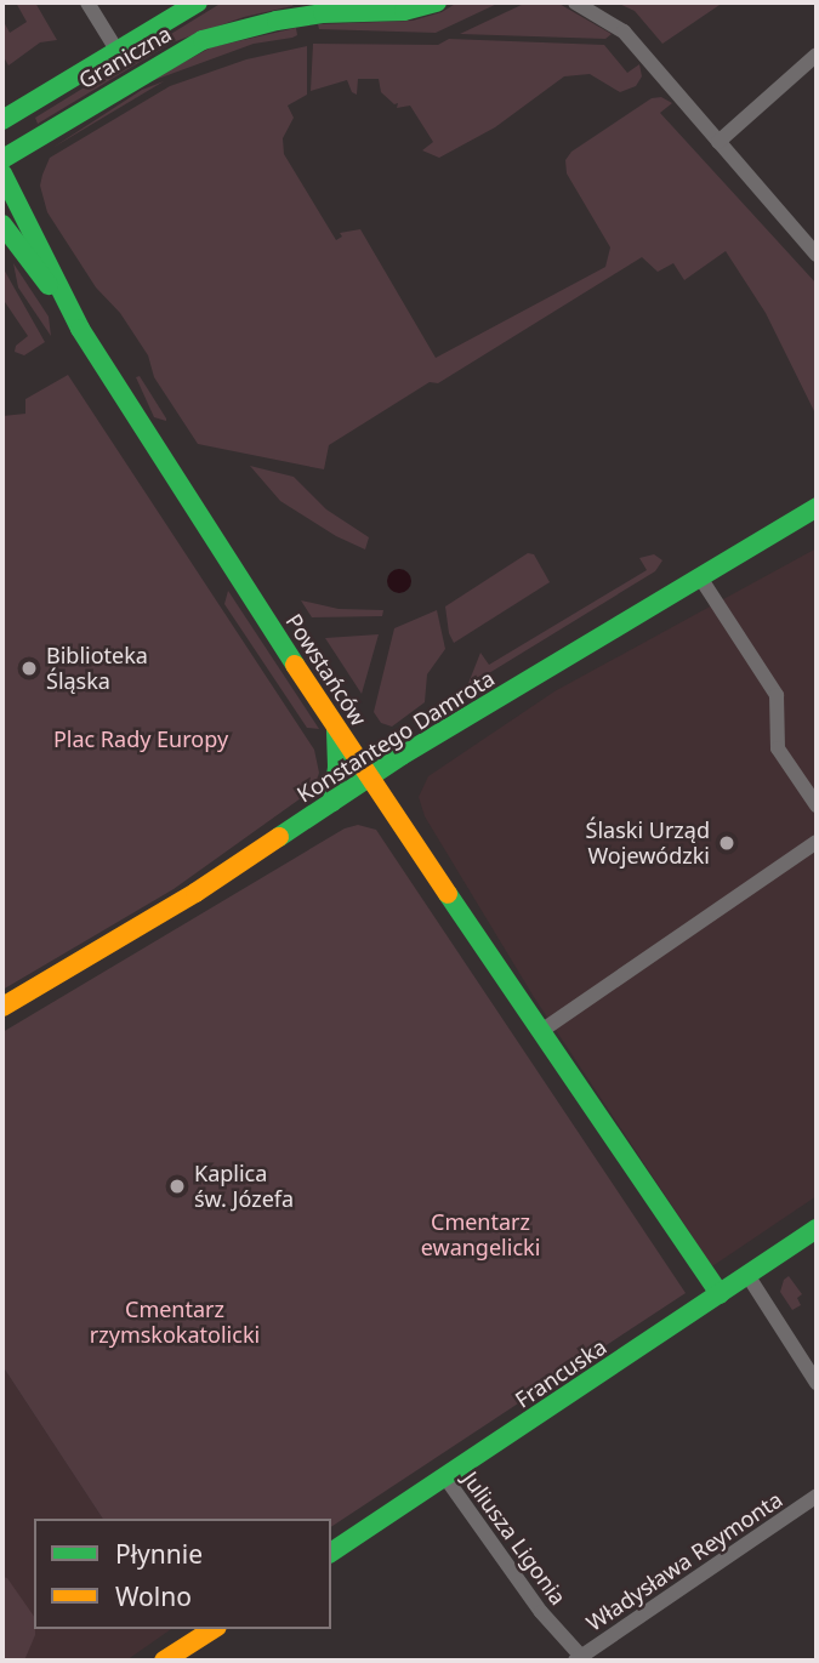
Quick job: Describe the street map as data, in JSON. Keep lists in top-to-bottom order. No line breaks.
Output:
{"streets":{"street":["Graniczna","Powstańców","Konstantego Damrota","Francuska","Juliusza Ligonia","Władysława Reymonta"]},"crossings":[["Powstańców","Konstantego Damrota"],["Powstańców","Francuska"],["Francuska","Juliusza Ligonia"],["Juliusza Ligonia","Władysława Reymonta"]],"parks":["Plac Rady Europy","Cmentarz ewangelicki","Cmentarz rzymskokatolicki"],"places":["Biblioteka Śląska","Ślaski Urząd Wojewódzki","Kaplica św. Józefa"],"legend":["Płynnie","Wolno"]}
